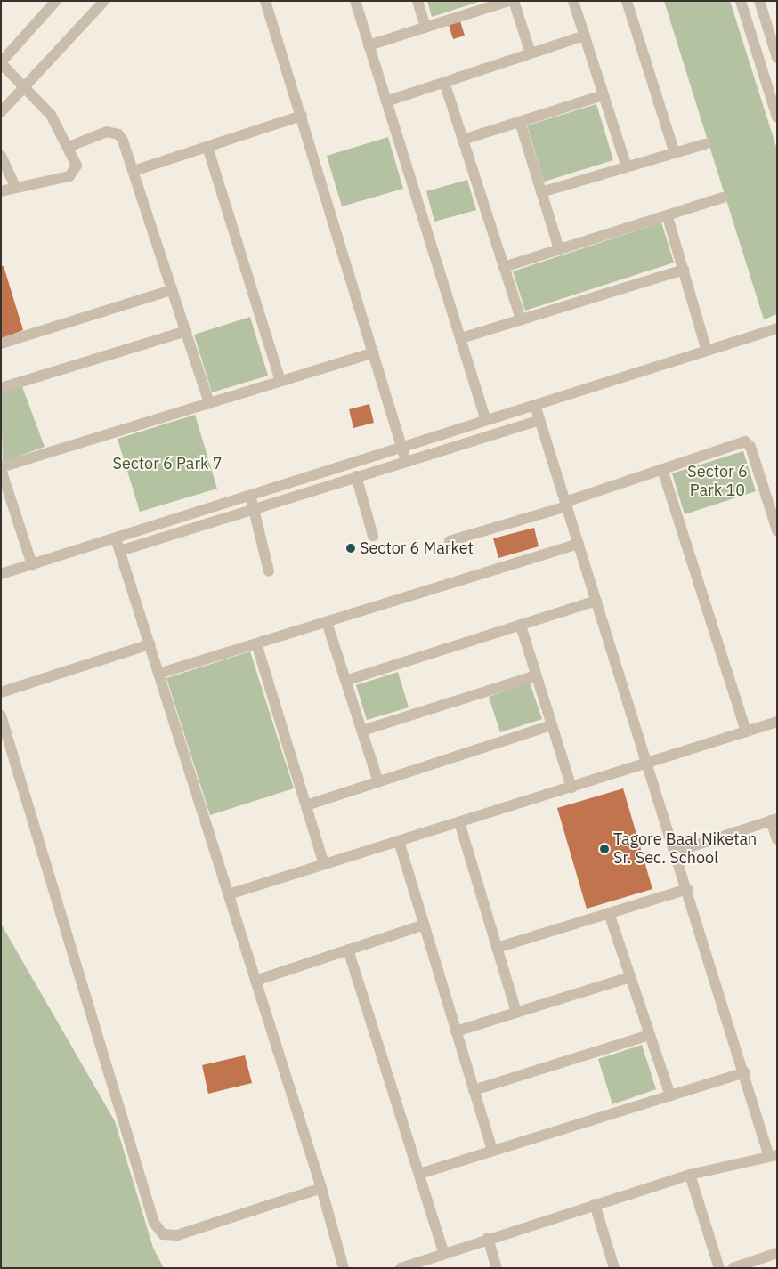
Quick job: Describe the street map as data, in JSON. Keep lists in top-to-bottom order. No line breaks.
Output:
{"parks":["Sector 6 Park 7","Sector 6 Park 10"],"places":["Sector 6 Market","Tagore Baal Niketan Sr. Sec. School"]}
